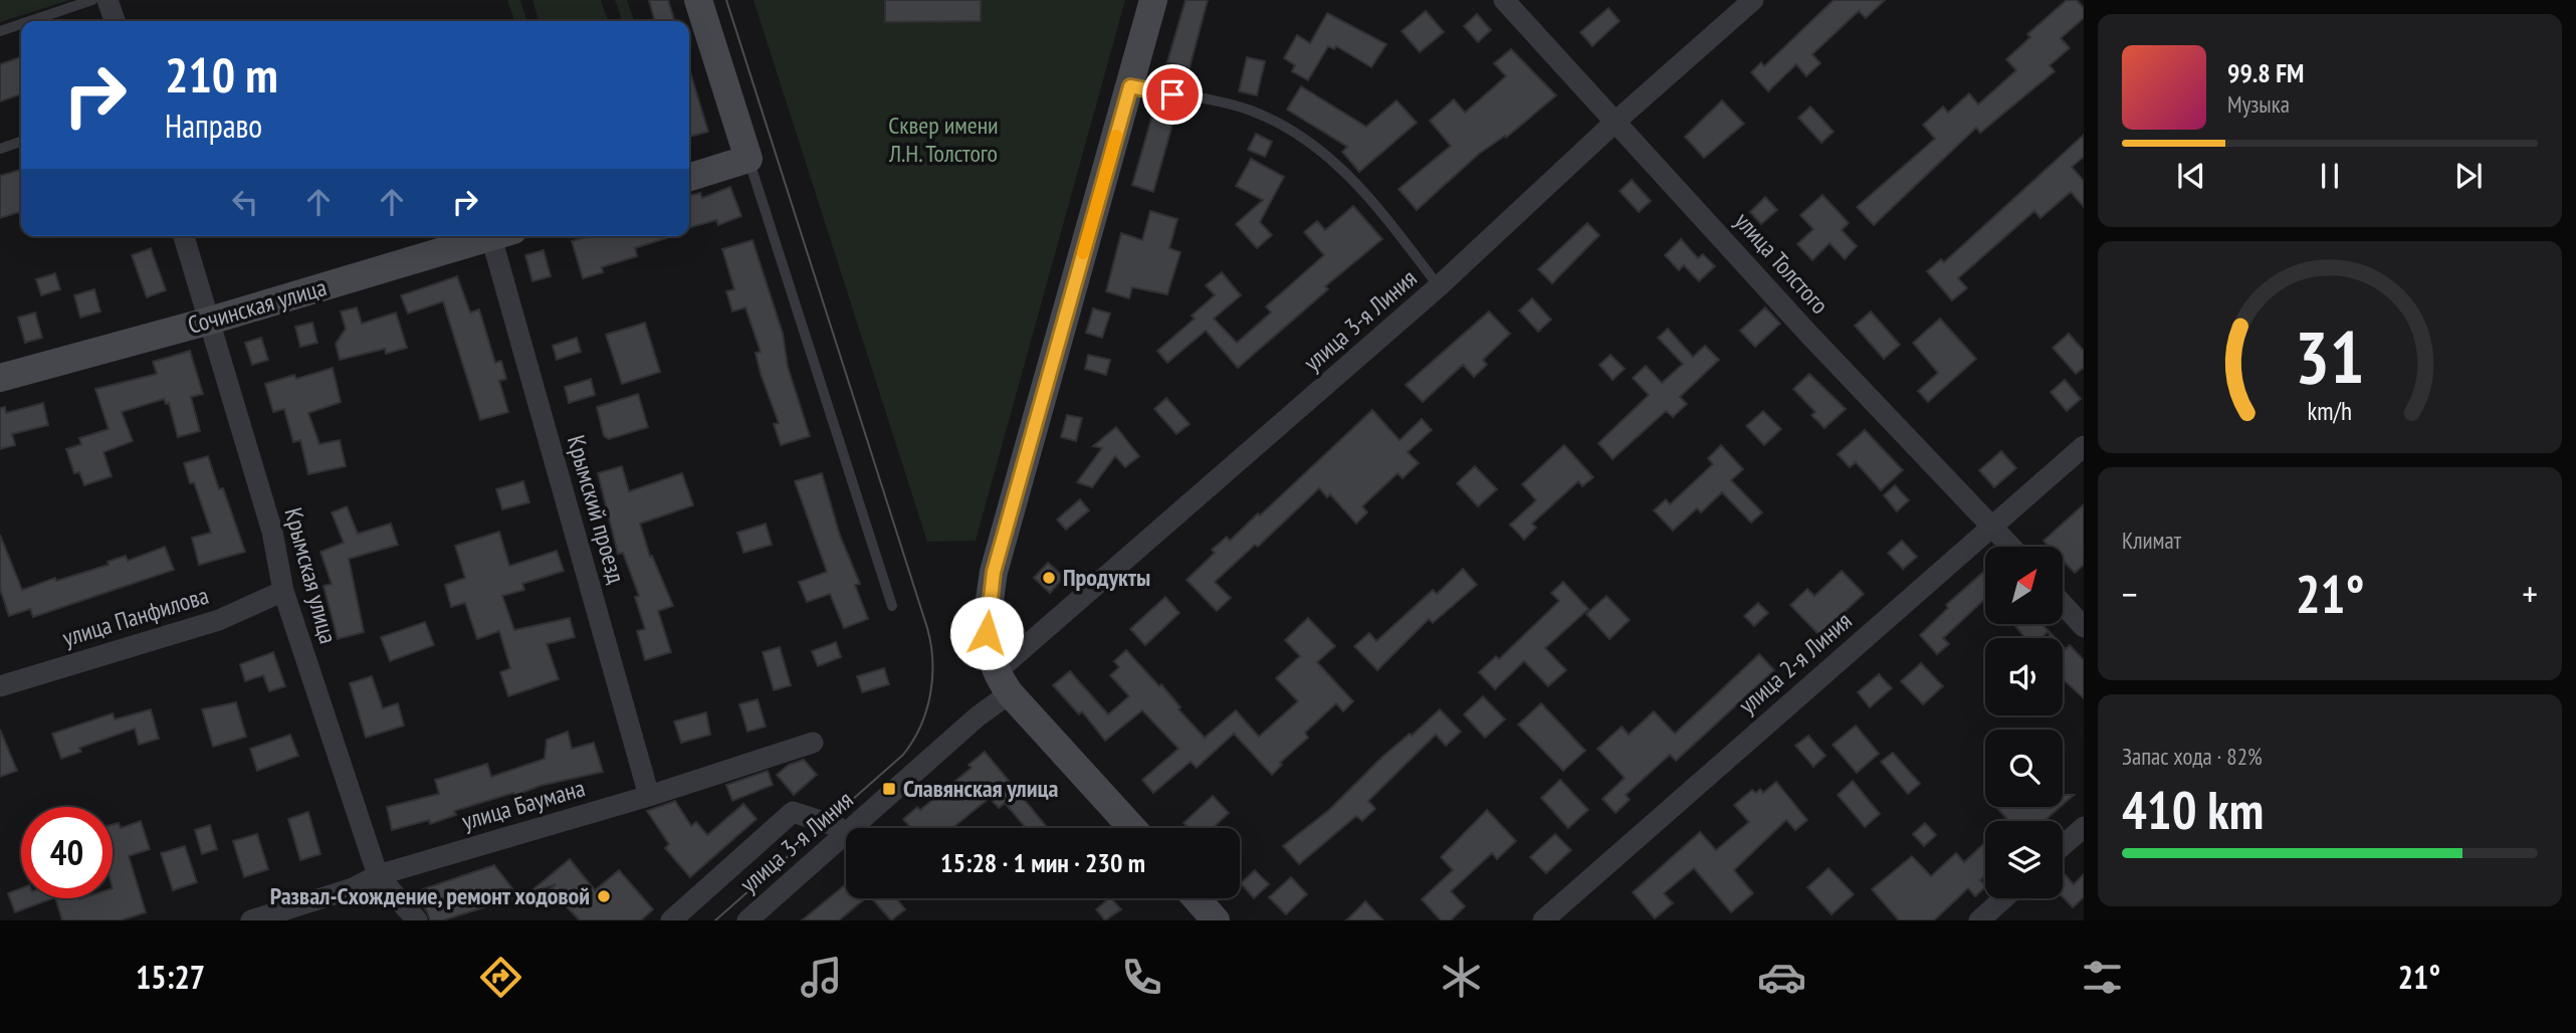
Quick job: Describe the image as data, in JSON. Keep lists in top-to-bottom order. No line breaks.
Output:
{"streets":{"street":["улица Толстого","Сочинская улица","улица 3-я Линия","Крымский проезд","Крымская улица","улица Панфилова","улица 2-я Линия","улица Баумана"]},"crossings":[["улица Толстого","улица 3-я Линия"],["улица Толстого","улица 2-я Линия"],["Сочинская улица","Крымская улица"],["Крымский проезд","улица Баумана"],["Крымская улица","улица Панфилова"],["Крымская улица","улица Баумана"]],"parks":["Сквер имени Л.Н. Толстого"],"places":{"other":["Продукты","Развал-Схождение, ремонт ходовой"],"transit":["Славянская улица"]},"north":"top right","page":{"turn":["210 m","Направо"],"song":["99.8 FM","Музыка"],"tile":["Климат",["Запас хода · 82%","410 km"]],"heat":["−","21°","+"],"limit":"40","trip":"15:28 · 1 мин · 230 m","tabs":["15:27","21°"],"gauge":["31","km/h"]}}
